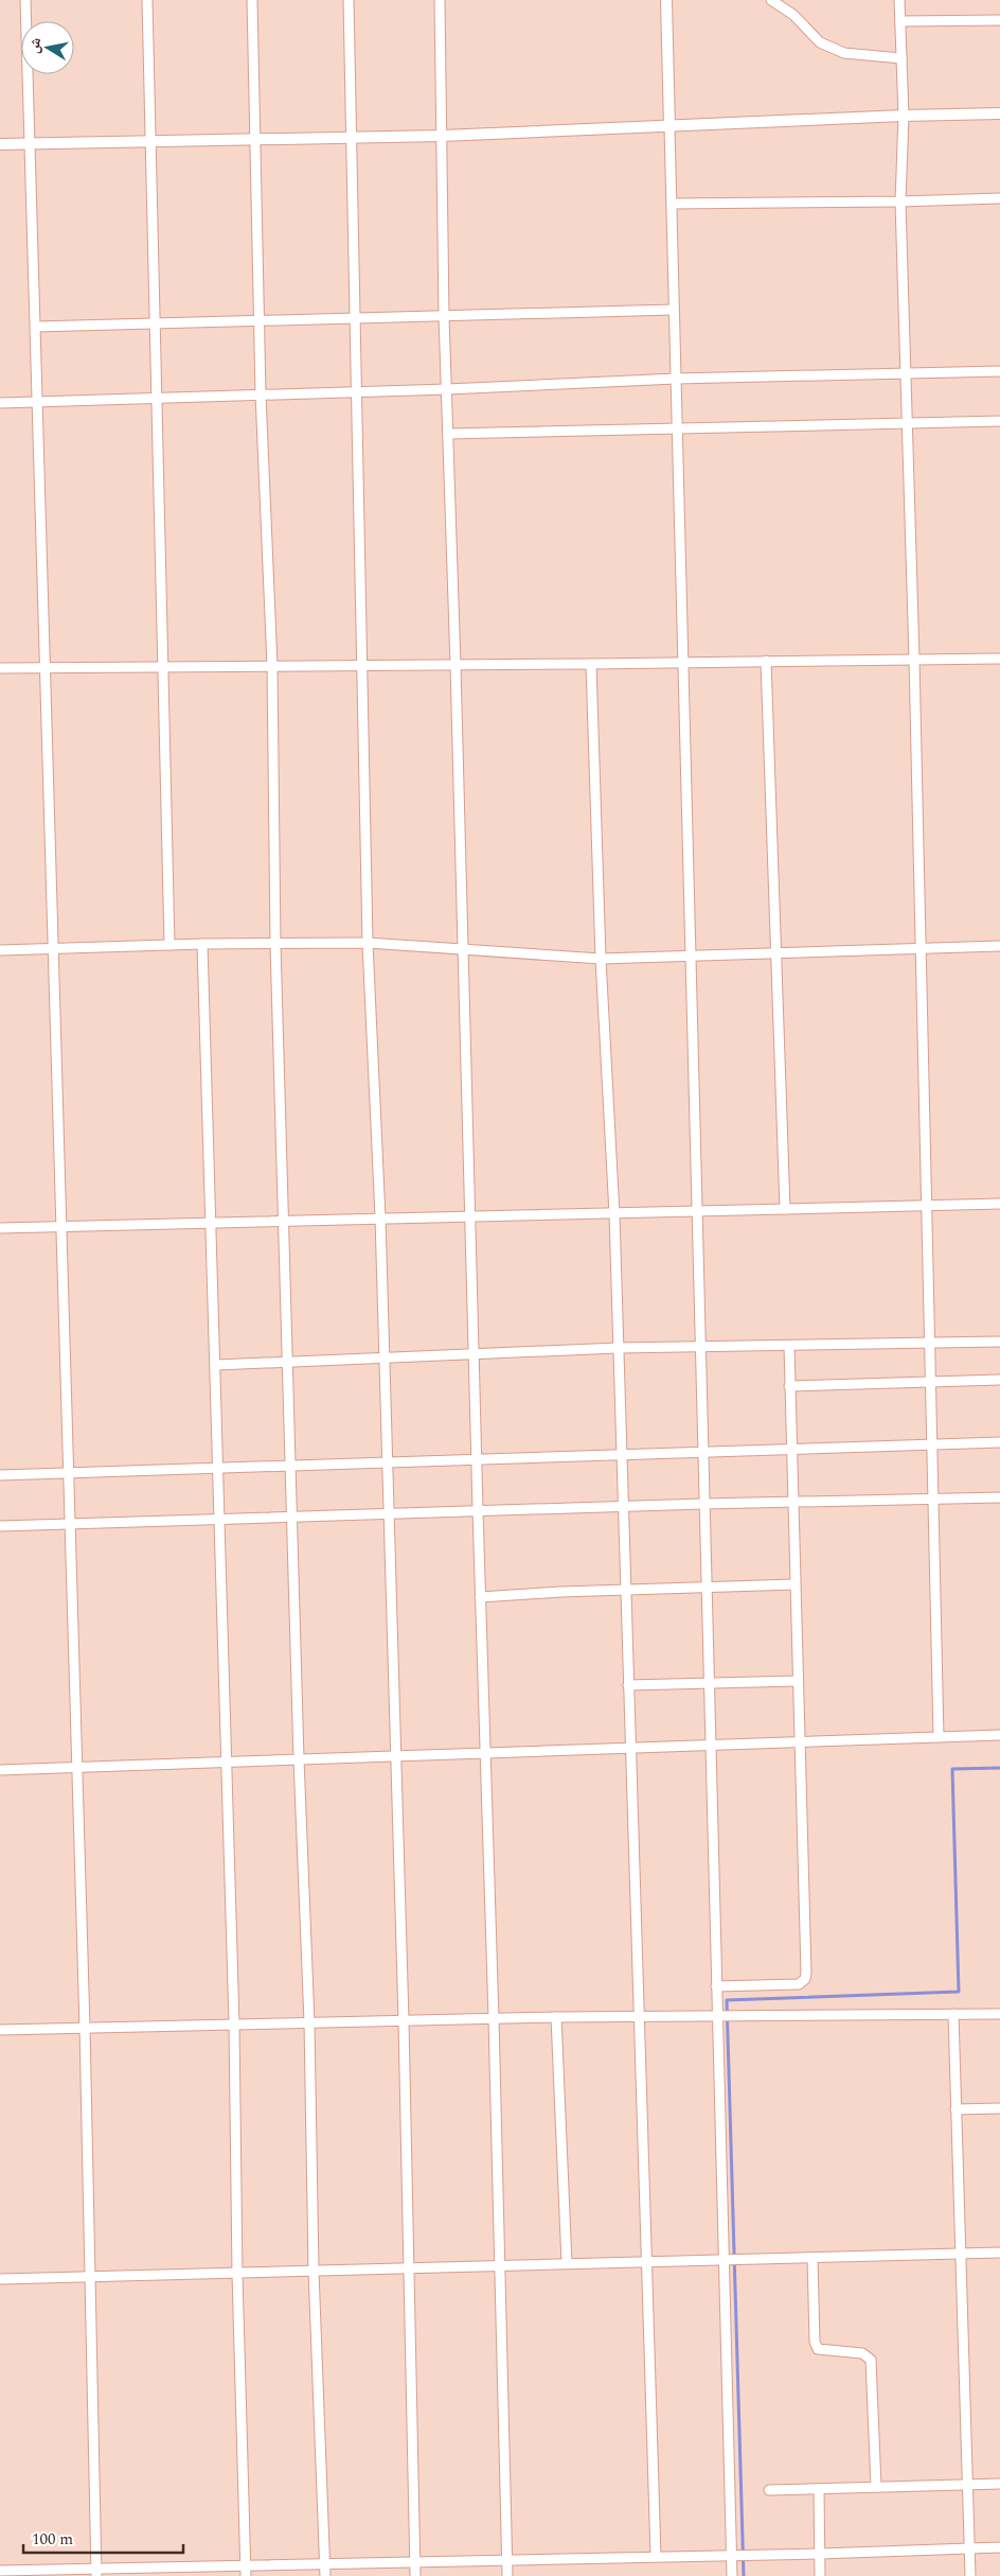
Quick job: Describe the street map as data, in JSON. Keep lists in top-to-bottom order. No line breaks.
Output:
{"scale_bar":"100 m","north":"left"}
